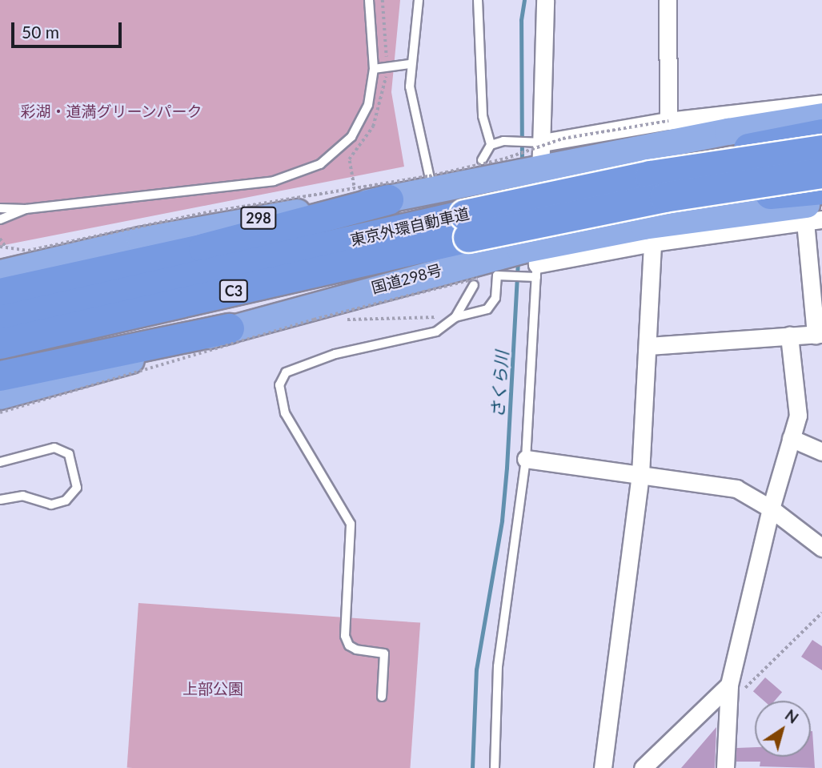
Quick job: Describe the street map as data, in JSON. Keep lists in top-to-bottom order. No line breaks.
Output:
{"streets":{"highway":["298","東京外環自動車道","国道298号","C3"]},"water":["さくら川"],"parks":["彩湖・道満グリーンパーク","上部公園"],"scale_bar":"50 m","north":"top right"}
